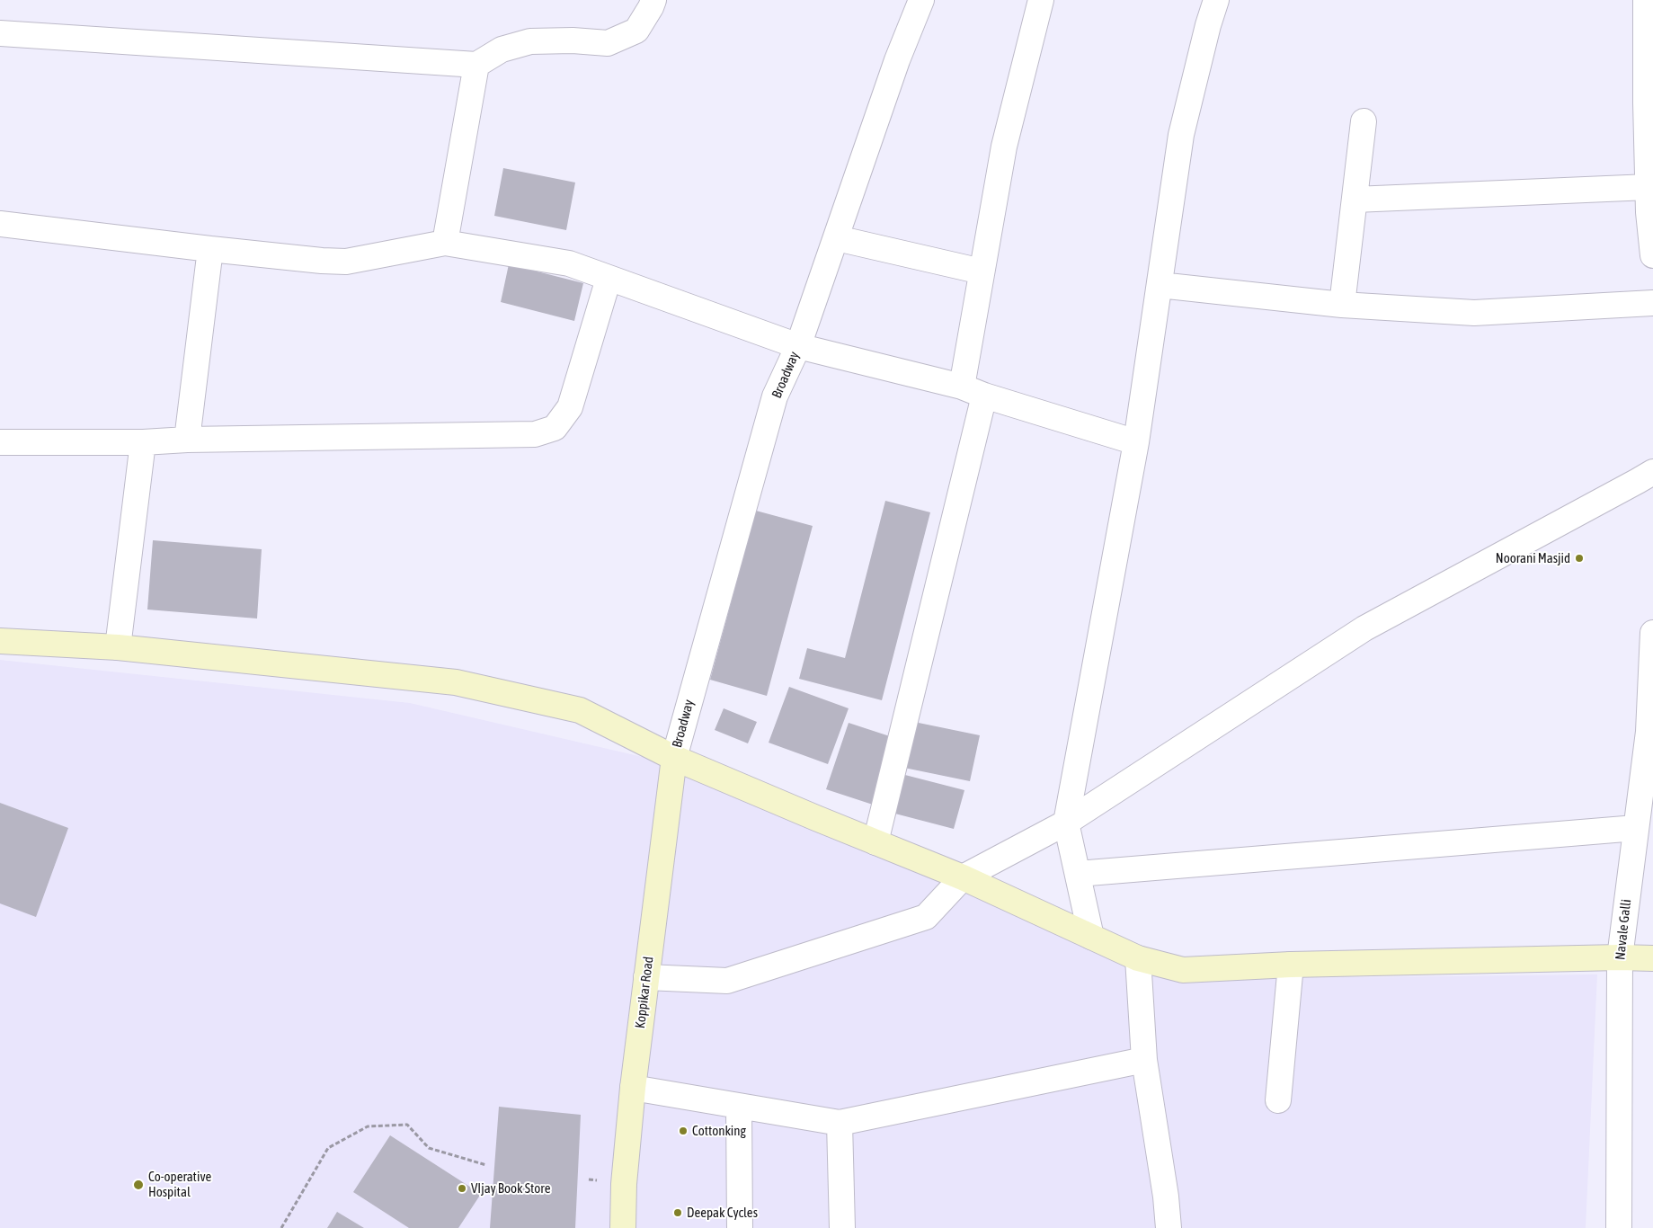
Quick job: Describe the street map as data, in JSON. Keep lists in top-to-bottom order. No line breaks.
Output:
{"streets":{"main road":["Koppikar Road"],"street":["Broadway","Navale Galli"]},"crossings":[["Broadway","Koppikar Road"]],"places":["Noorani Masjid","Cottonking","Co-operative Hospital","VIjay Book Store","Deepak Cycles"]}
